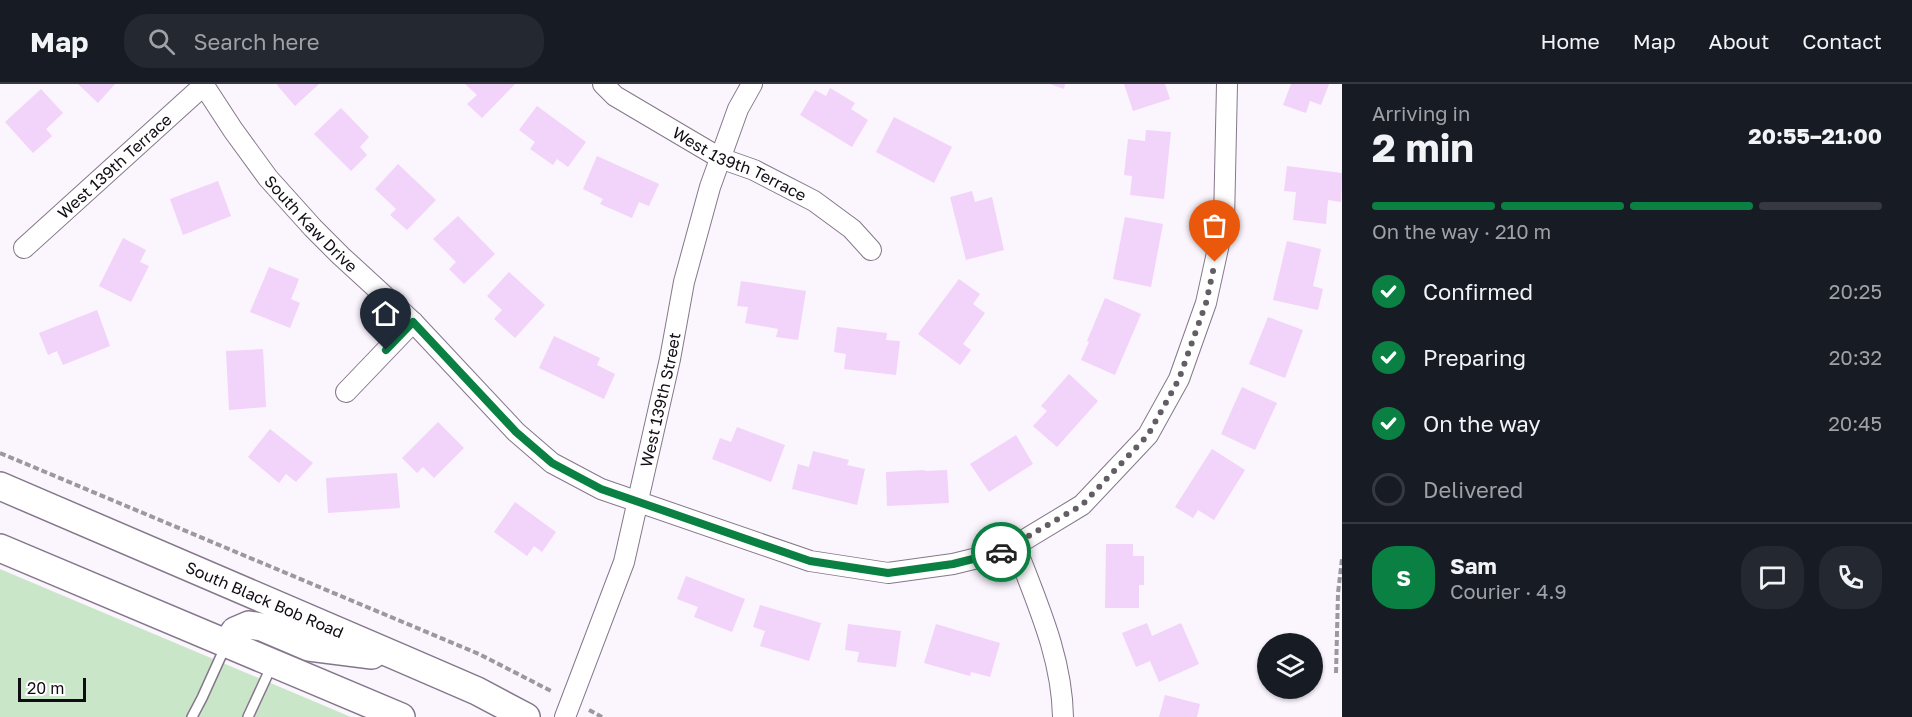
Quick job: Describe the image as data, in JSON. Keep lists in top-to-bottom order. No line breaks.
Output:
{"streets":{"main road":["South Black Bob Road"],"street":["West 139th Terrace","South Kaw Drive","West 139th Street"]},"crossings":[["West 139th Terrace","South Kaw Drive"],["West 139th Terrace","West 139th Street"],["South Kaw Drive","West 139th Street"]],"scale_bar":"20 m","page":{"header":"Map","search":"Search here","nav":["Home","Map","About","Contact"],"heading":["2 min","Arriving in","20:55–21:00"],"panel":["Sam","Courier · 4.9"],"bar":"On the way · 210 m","list":[["Confirmed","20:25"],["Preparing","20:32"],["On the way","20:45"],"Delivered"],"round":"S","scale":"20 m"}}
